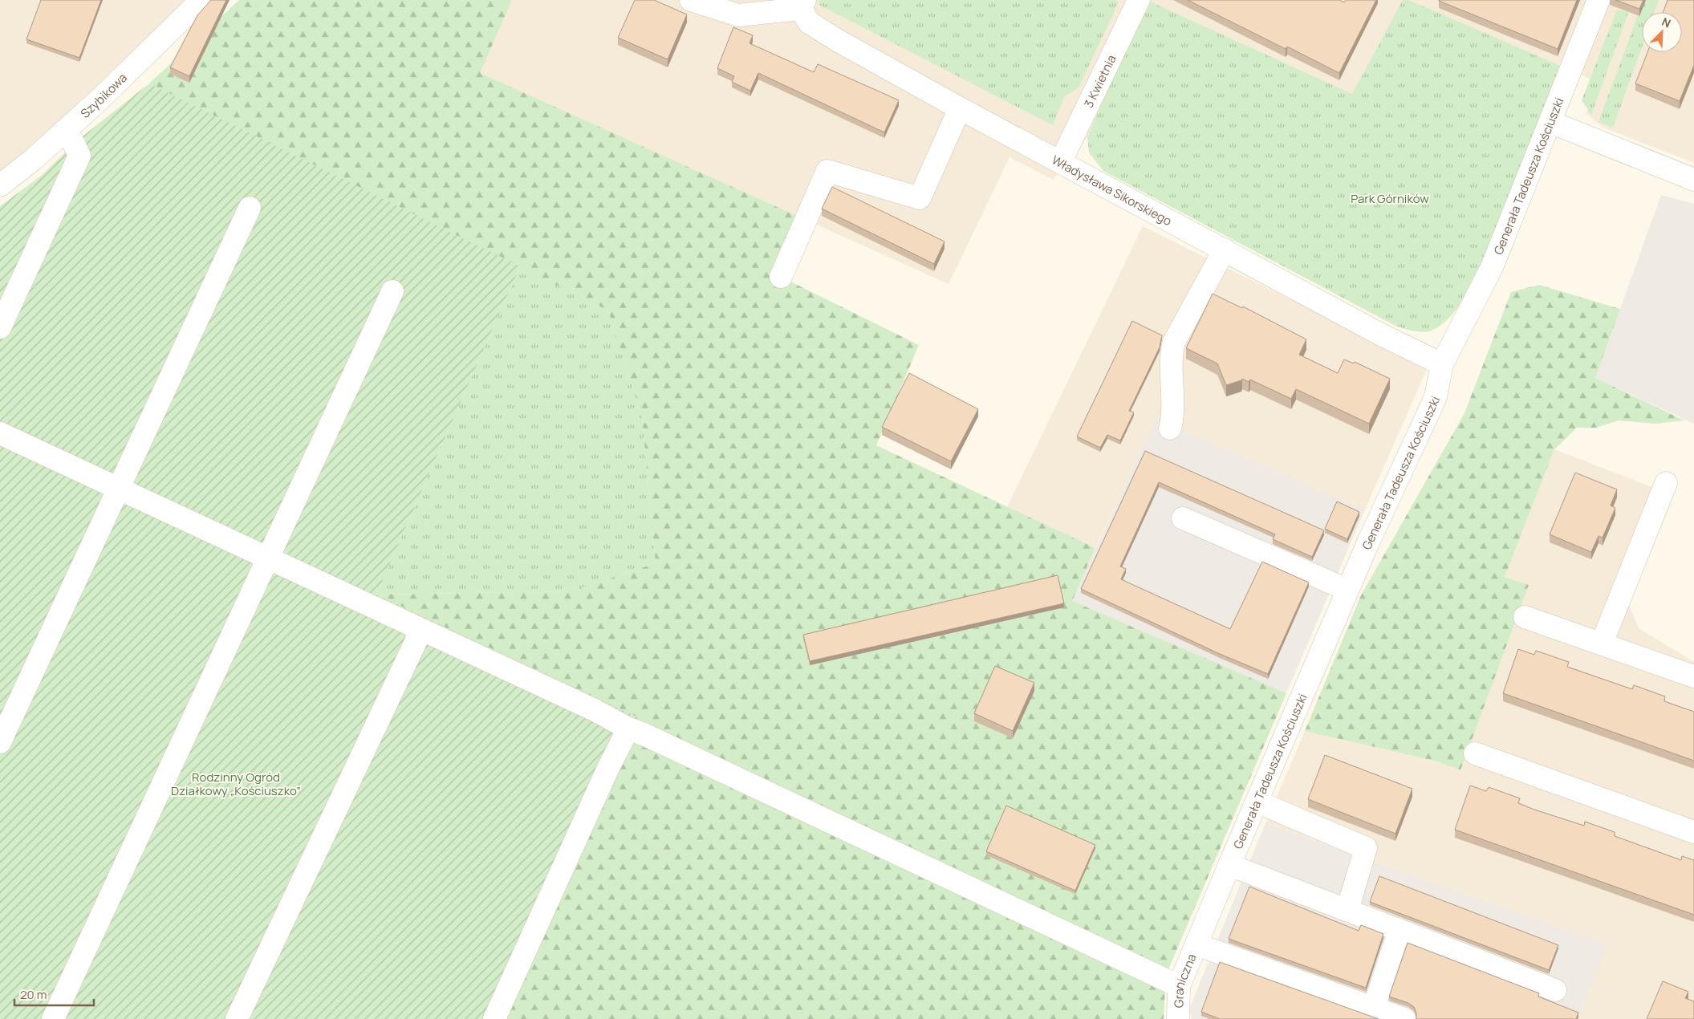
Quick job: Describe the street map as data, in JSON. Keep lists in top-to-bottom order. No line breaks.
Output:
{"streets":{"street":["3 Kwietnia","Szybikowa","Generała Tadeusza Kościuszki","Władysława Sikorskiego","Graniczna"]},"crossings":[["3 Kwietnia","Władysława Sikorskiego"],["Generała Tadeusza Kościuszki","Władysława Sikorskiego"],["Generała Tadeusza Kościuszki","Graniczna"]],"parks":["Park Górników","Rodzinny Ogród Działkowy „Kościuszko”"],"scale_bar":"20 m","north":"top right"}
